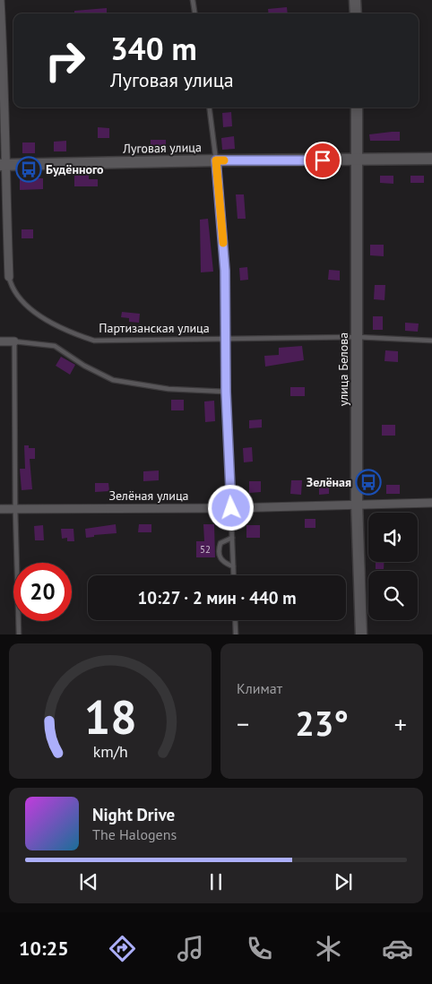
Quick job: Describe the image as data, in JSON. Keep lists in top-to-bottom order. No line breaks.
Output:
{"streets":{"street":["Луговая улица","улица Белова","Зелёная улица"],"lane":["Партизанская улица"]},"crossings":[["Луговая улица","улица Белова"],["Партизанская улица","улица Белова"],["улица Белова","Зелёная улица"]],"places":{"bus stop":["Будённого","Зелёная"]},"house_numbers":["52"],"page":{"turn":["340 m","Луговая улица"],"limit":"20","trip":"10:27 · 2 мин · 440 m","tile":"Климат","heat":["−","23°","+"],"song":["Night Drive","The Halogens"],"tabs":"10:25","gauge":["18","km/h"]}}
